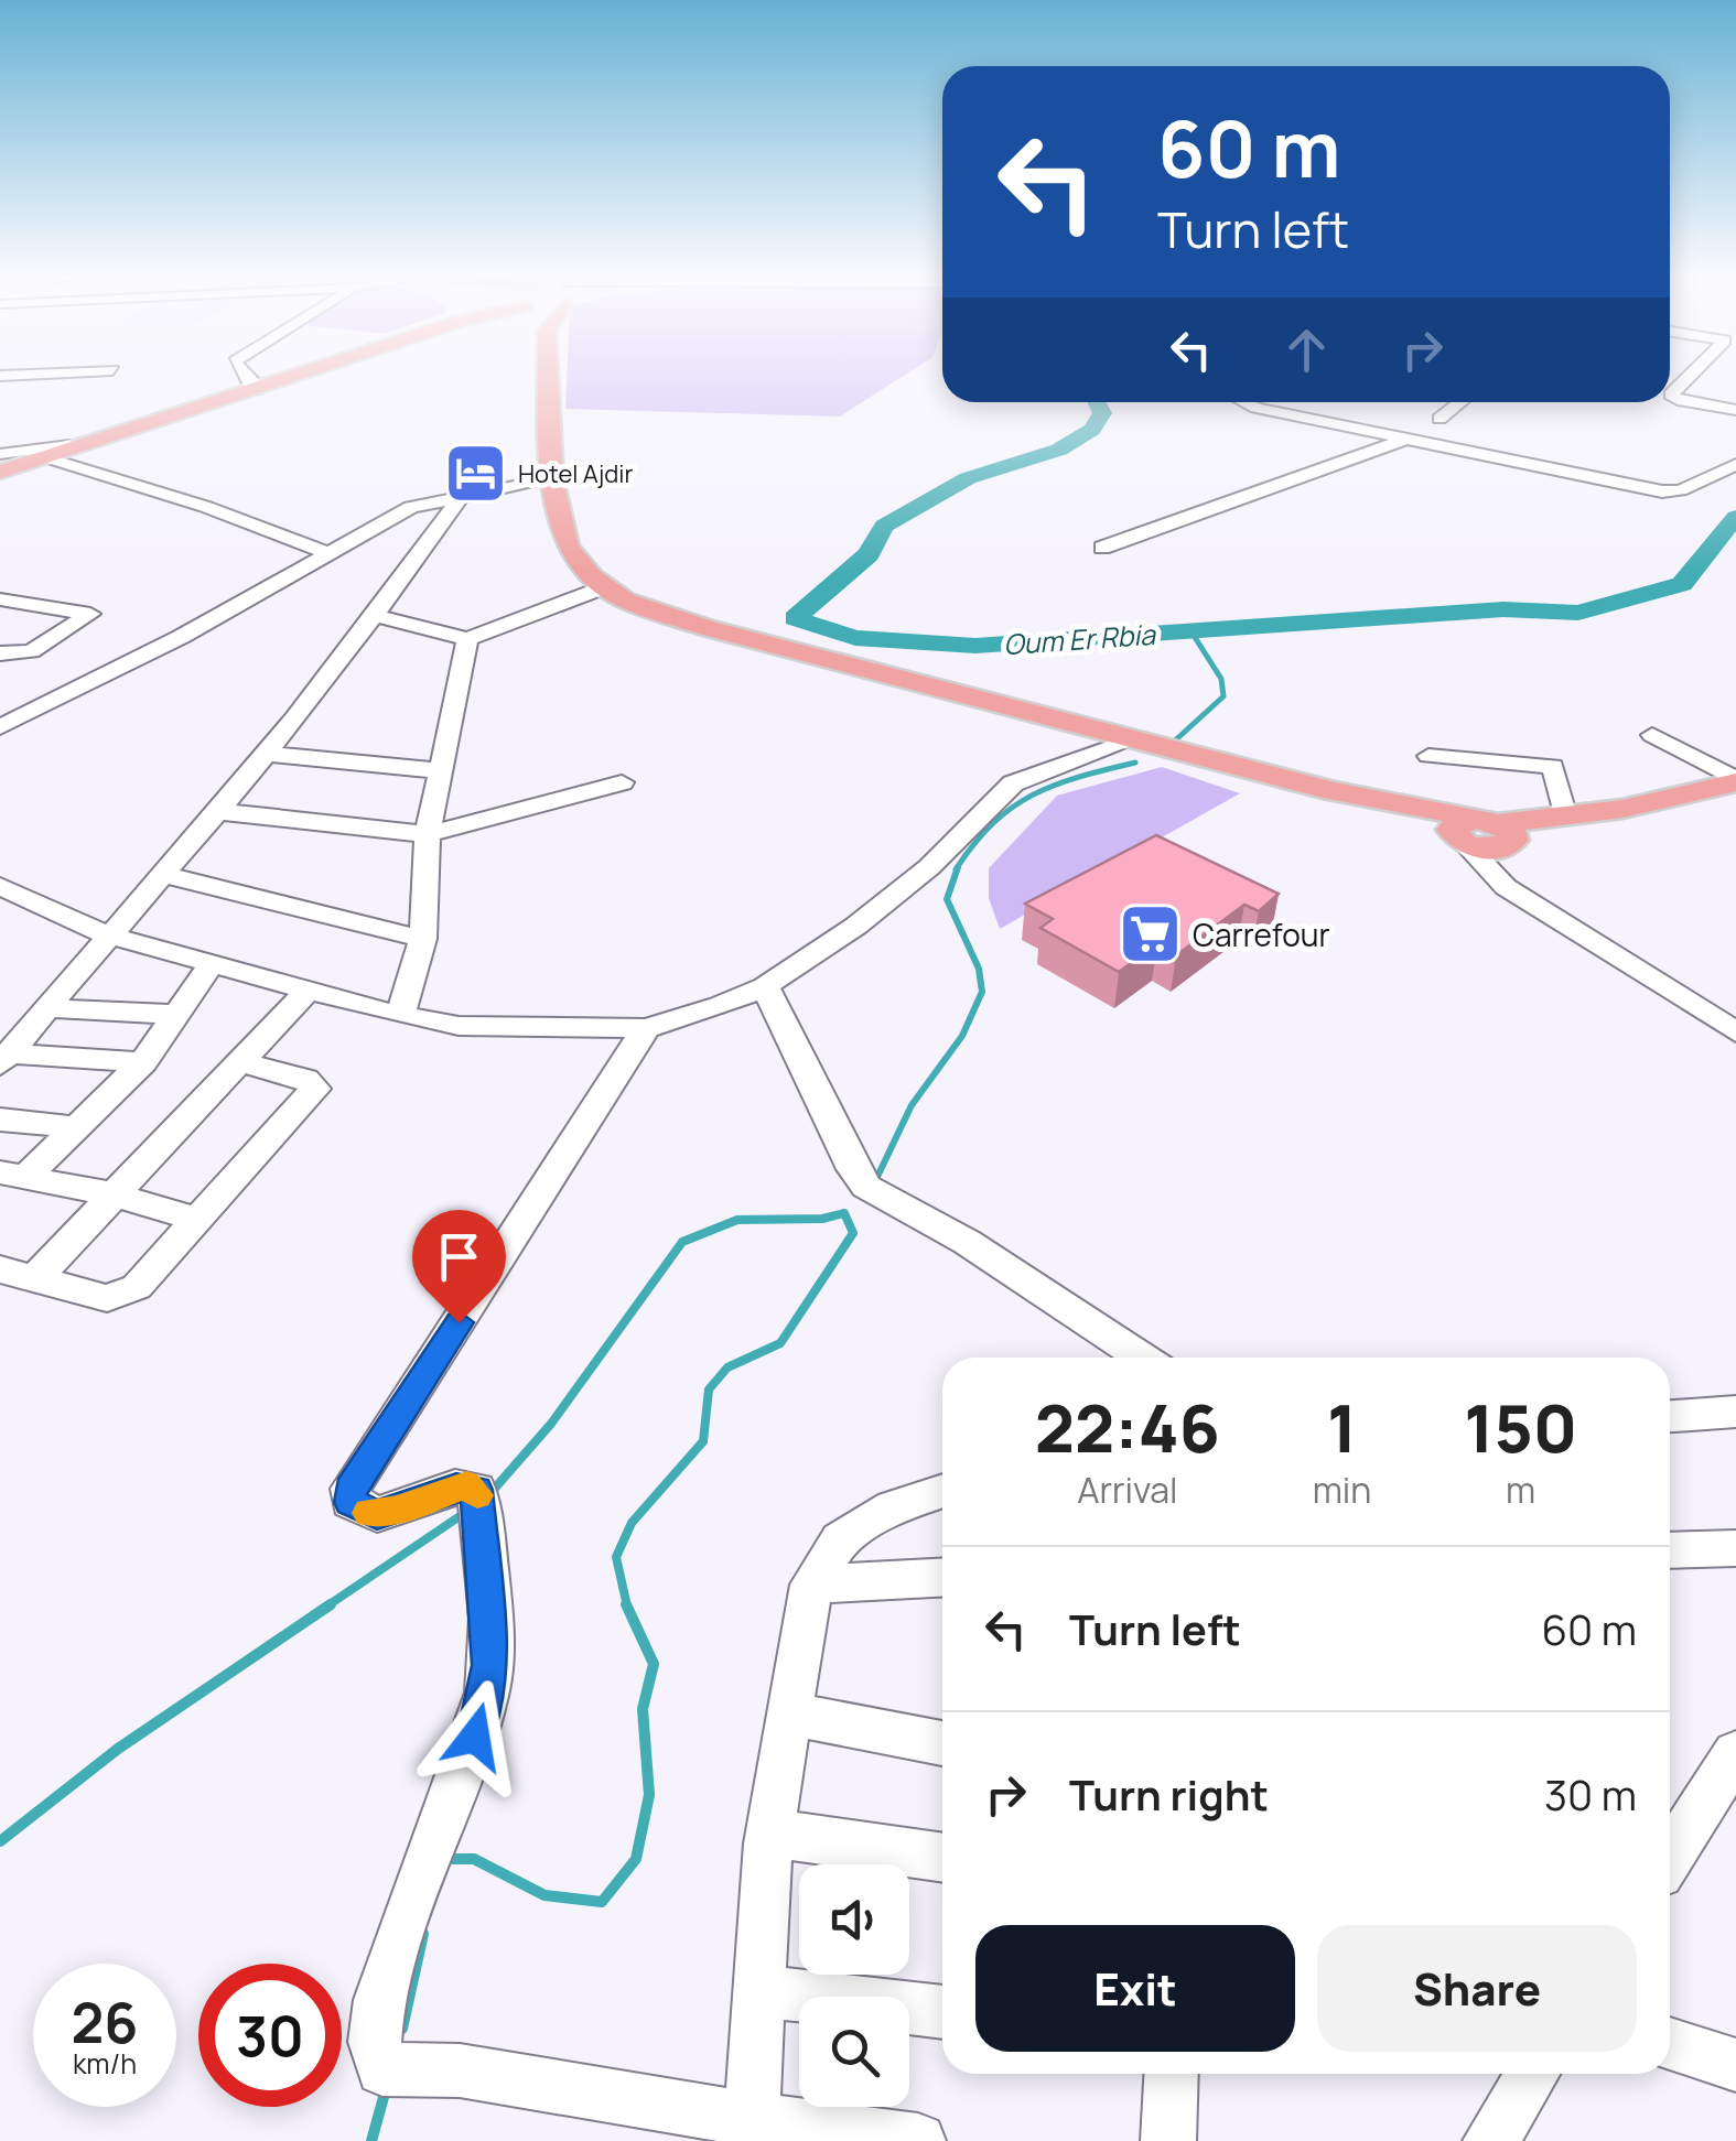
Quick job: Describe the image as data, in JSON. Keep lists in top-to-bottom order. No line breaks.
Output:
{"water":["Oum Er Rbia"],"places":{"hotel":["Hotel Ajdir"],"supermarket":["Carrefour"]},"page":{"turn":["60 m","Turn left"],"eta":["22:46","Arrival","1","min","150","m"],"list":[{"name":"Turn left","value":"60 m"},{"name":"Turn right","value":"30 m"}],"buttons":["Exit","Share"],"speed":"26 km/h","limit":"30"}}
